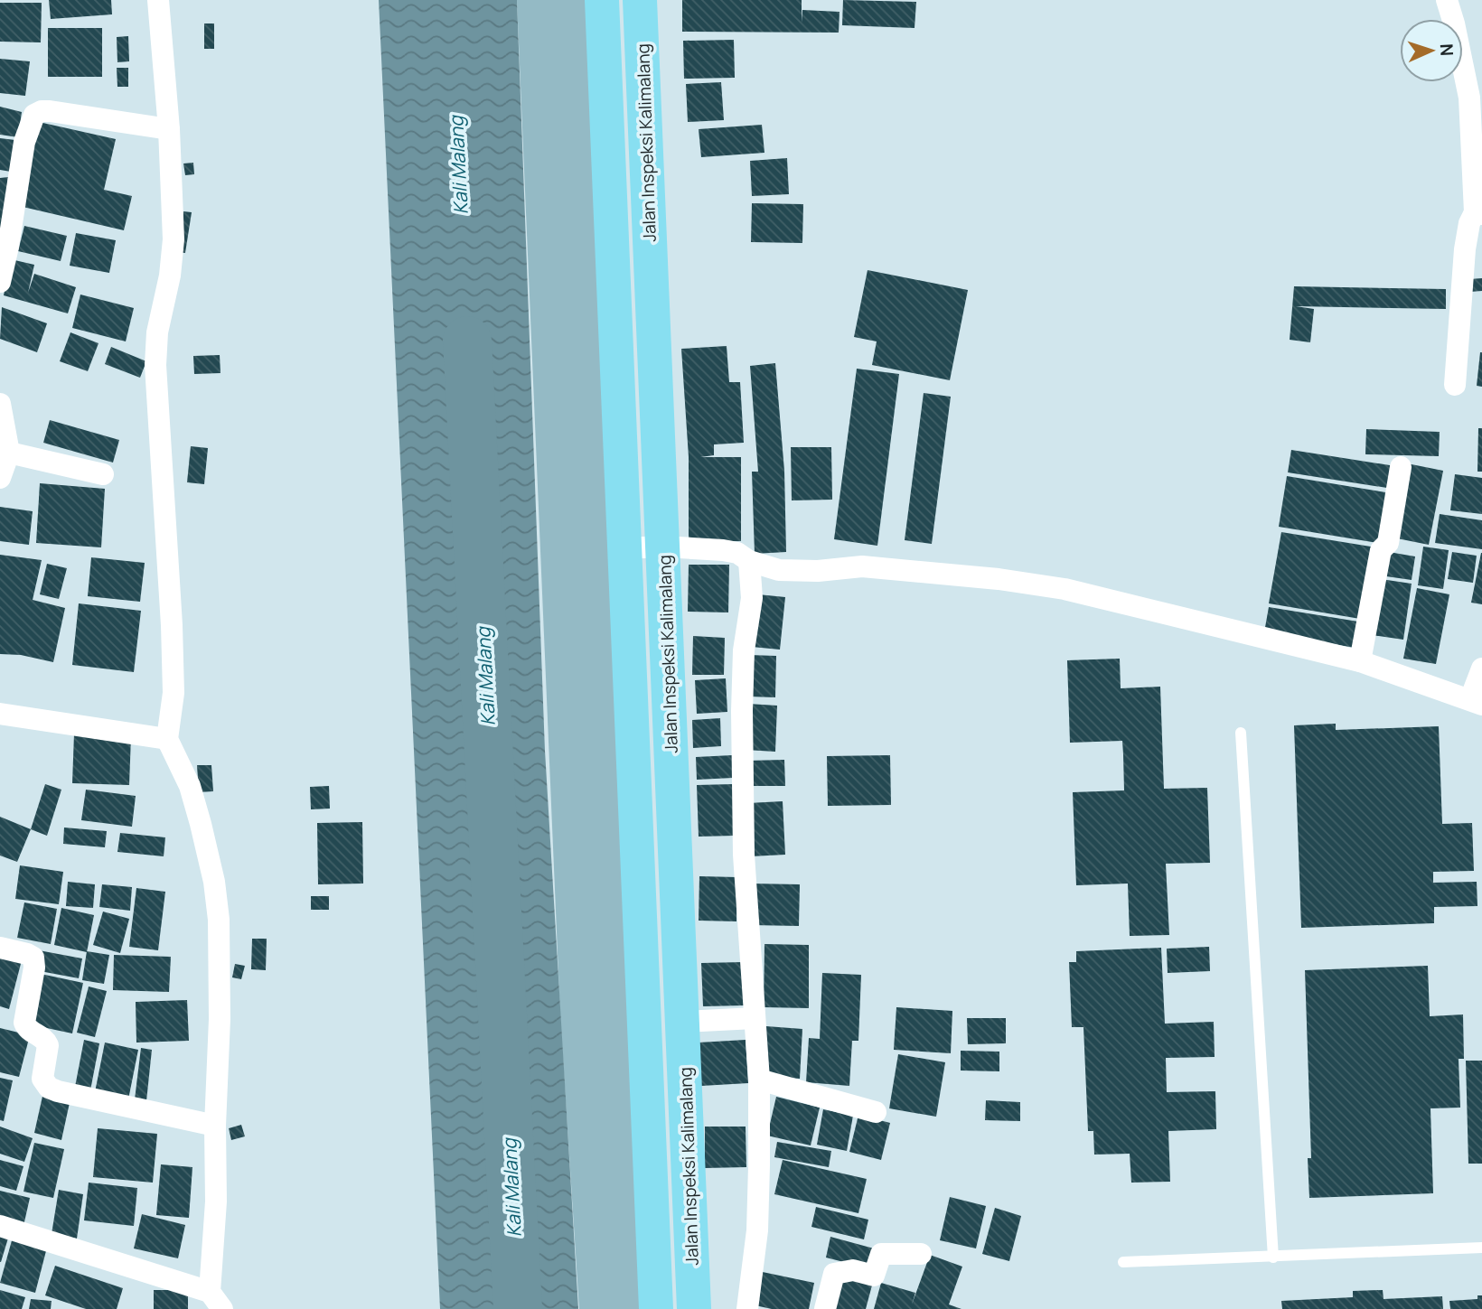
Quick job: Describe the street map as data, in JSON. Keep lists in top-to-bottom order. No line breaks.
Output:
{"streets":{"main road":["Jalan Inspeksi Kalimalang"]},"water":["Kali Malang"],"north":"right"}
